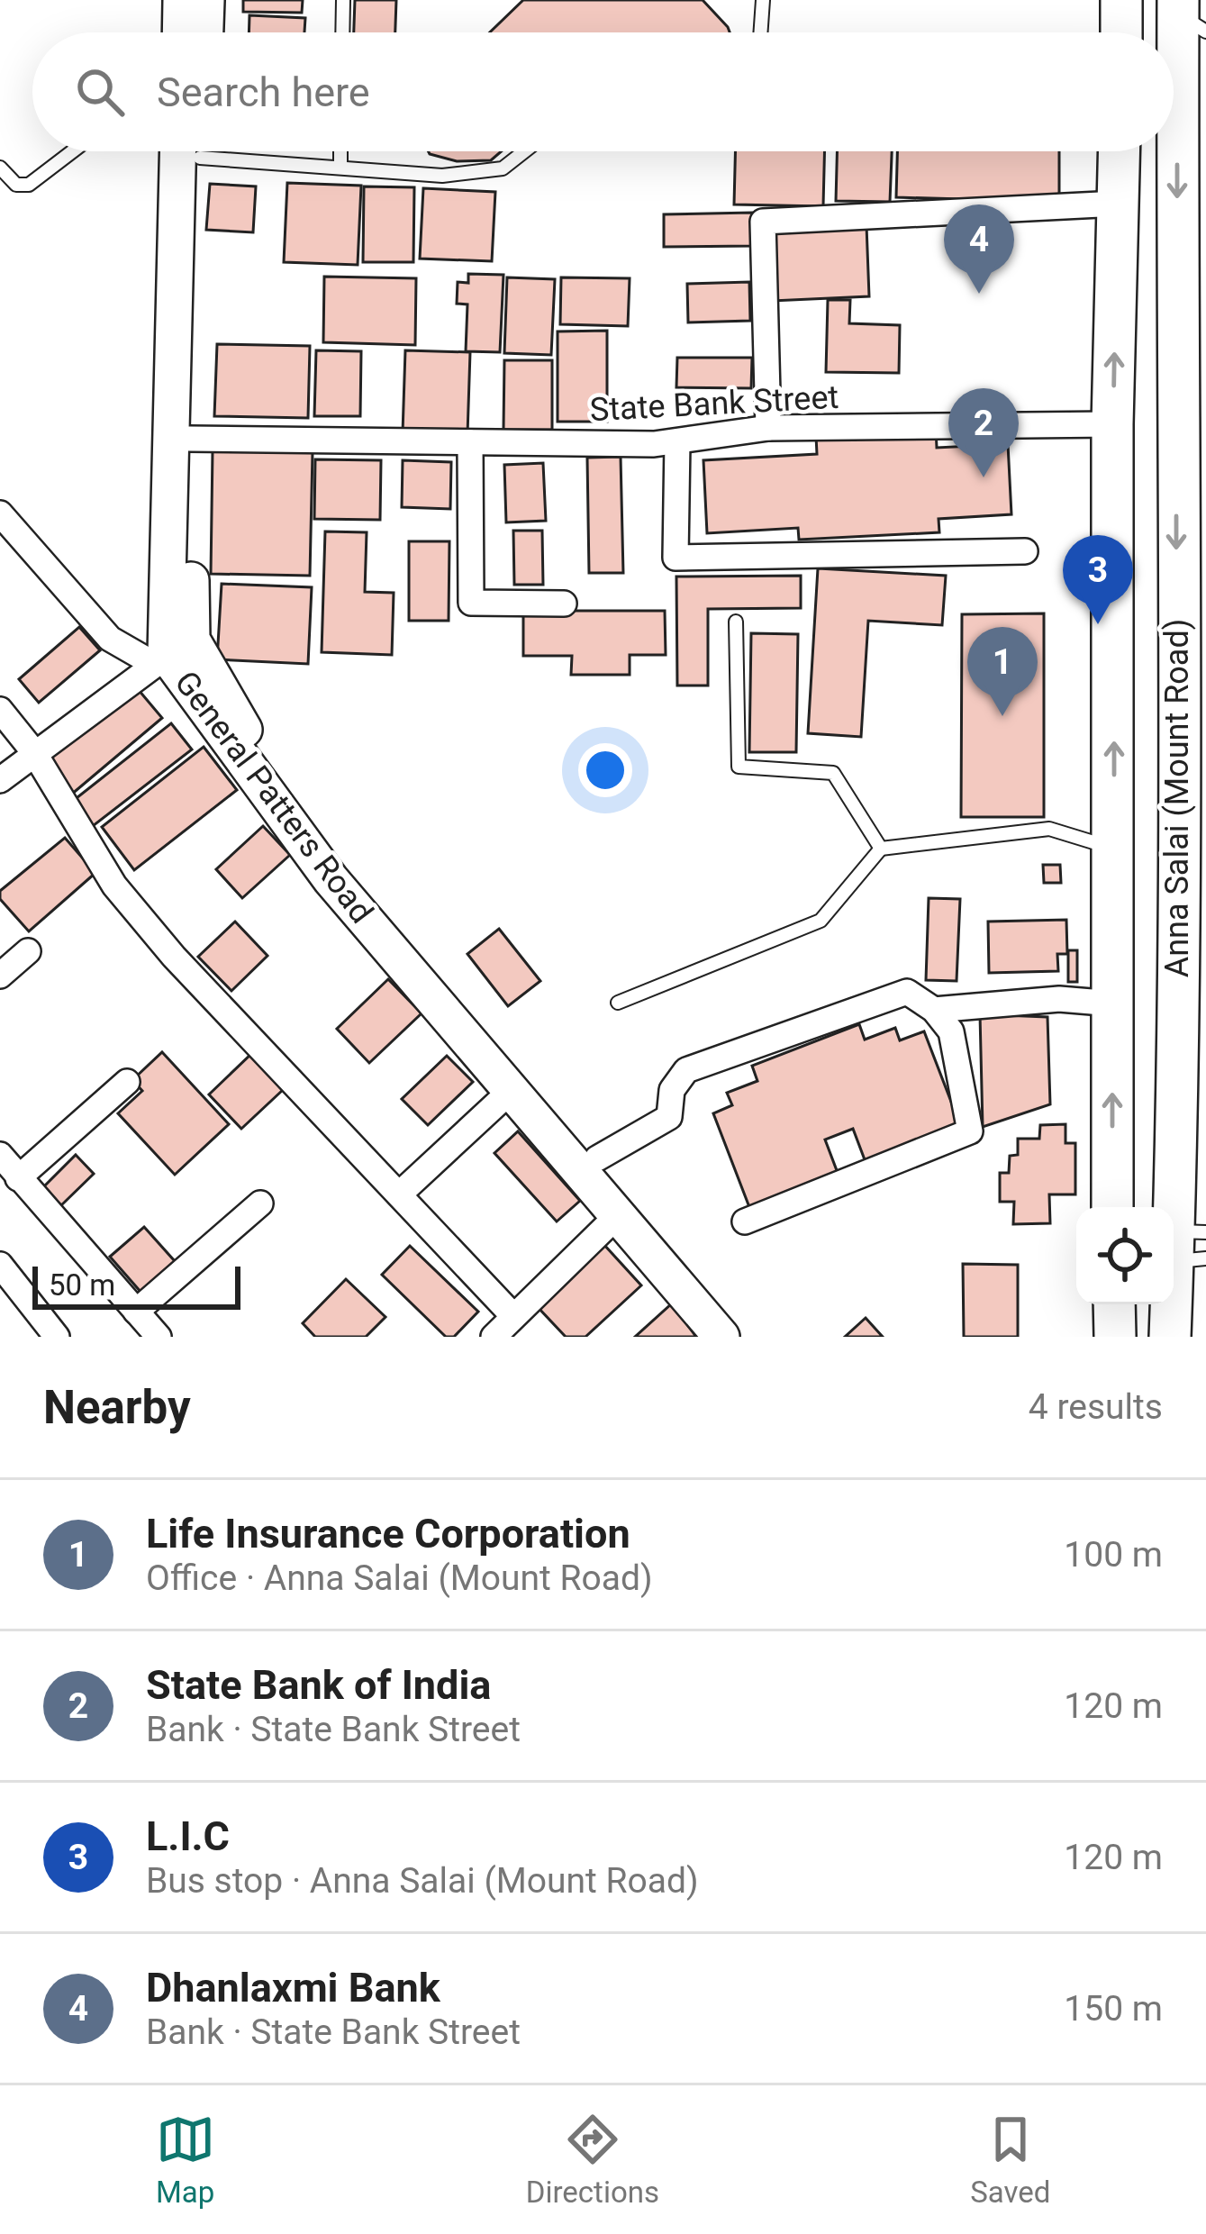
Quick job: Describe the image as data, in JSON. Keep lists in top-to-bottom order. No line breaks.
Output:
{"streets":{"main road":["General Patters Road","Anna Salai (Mount Road)"],"street":["State Bank Street"]},"crossings":[["State Bank Street","General Patters Road"],["State Bank Street","Anna Salai (Mount Road)"]],"scale_bar":"50 m","page":{"search":"Search here","pins":["4","2","3","1"],"scale":"50 m","heading":["Nearby","4 results"],"list":[{"mark":"1","name":"Life Insurance Corporation","note":"Office · Anna Salai (Mount Road)","value":"100 m"},{"mark":"2","name":"State Bank of India","note":"Bank · State Bank Street","value":"120 m"},{"mark":"3","name":"L.I.C","note":"Bus stop · Anna Salai (Mount Road)","value":"120 m"},{"mark":"4","name":"Dhanlaxmi Bank","note":"Bank · State Bank Street","value":"150 m"}],"nav":["Map","Directions","Saved"]}}
